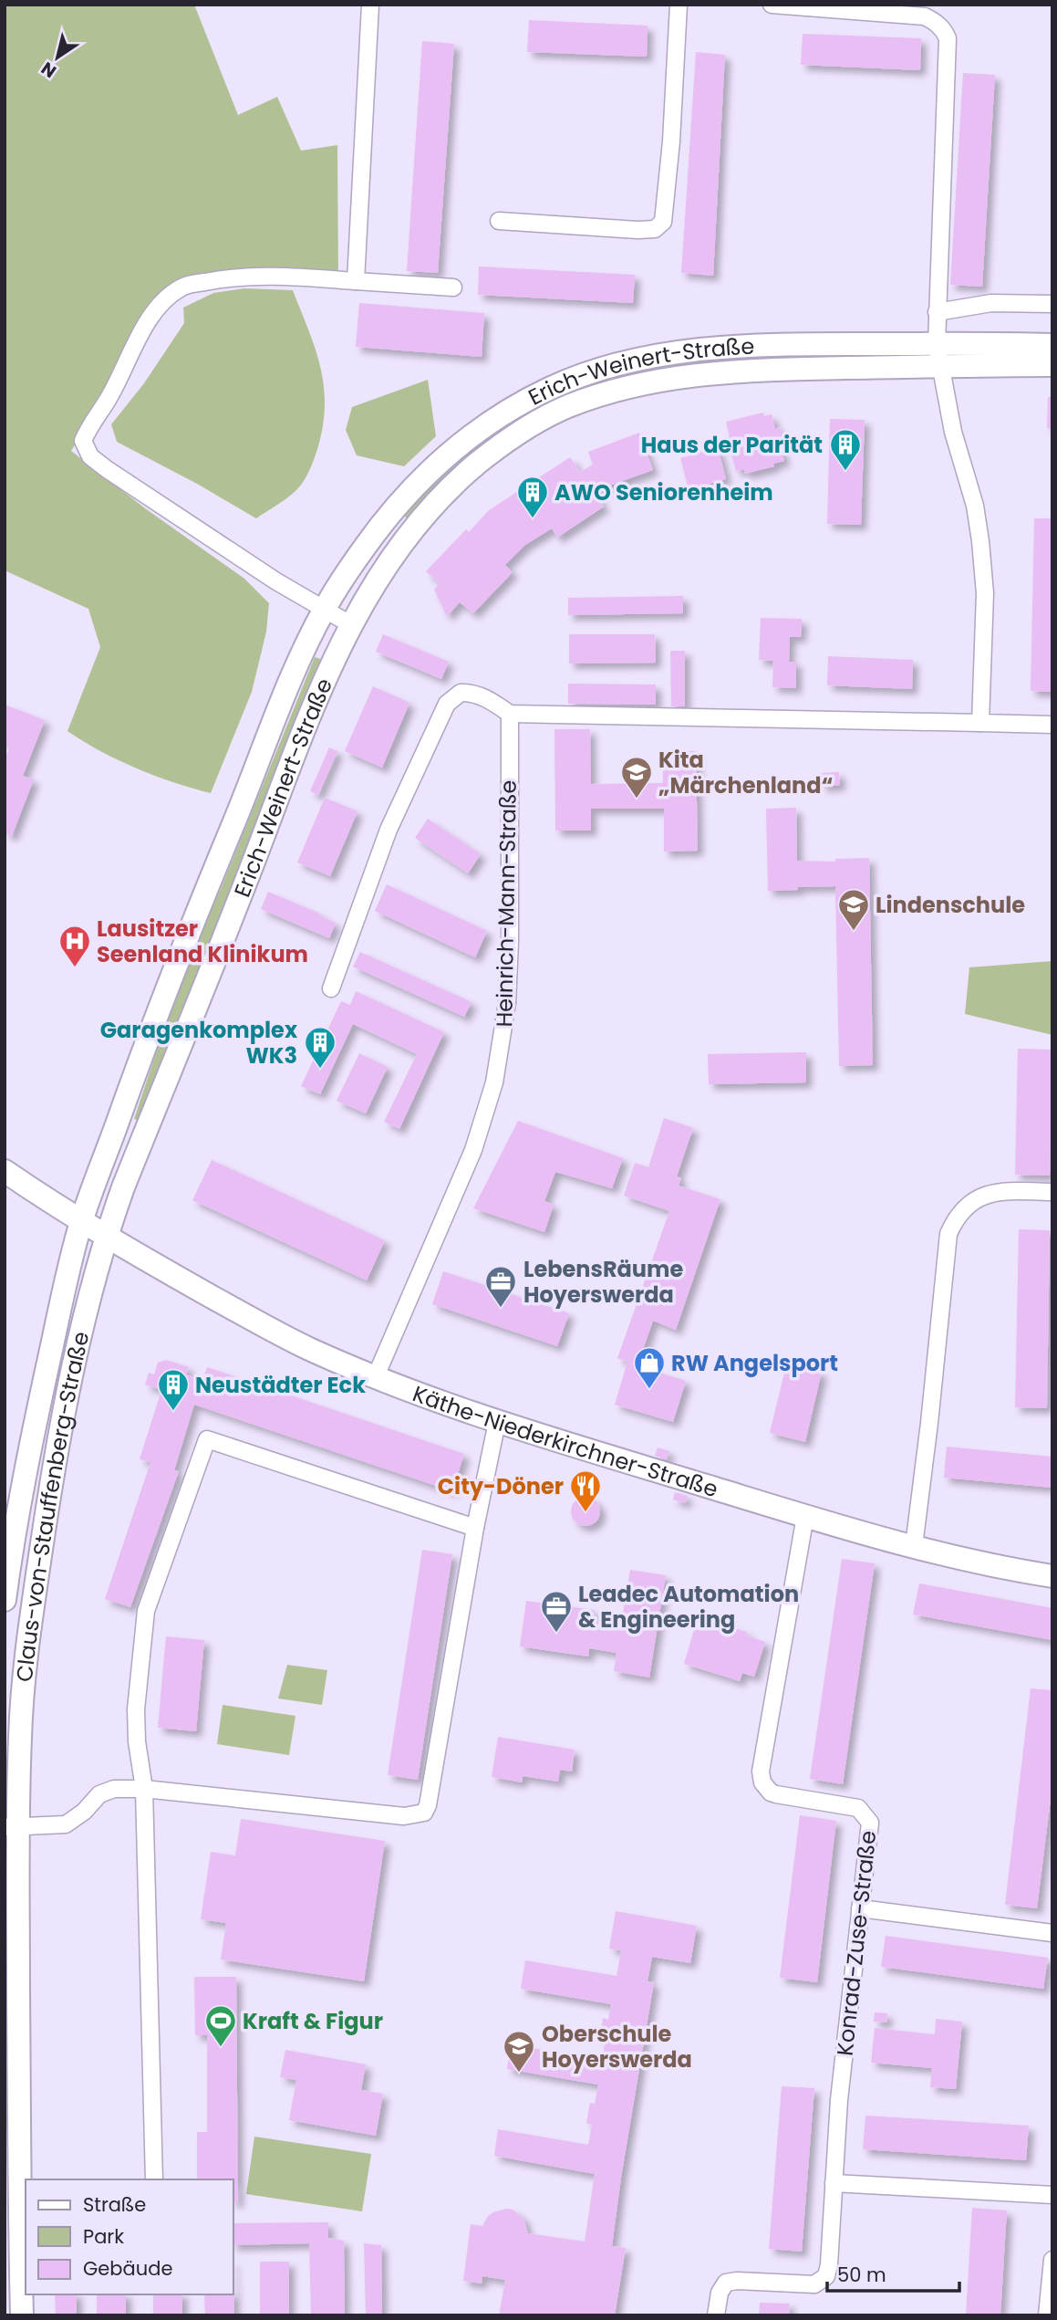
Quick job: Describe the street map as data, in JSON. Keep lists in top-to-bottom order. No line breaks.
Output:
{"streets":{"street":["Erich-Weinert-Straße","Heinrich-Mann-Straße","Käthe-Niederkirchner-Straße","Claus-von-Stauffenberg-Straße","Konrad-Zuse-Straße"]},"crossings":[["Erich-Weinert-Straße","Käthe-Niederkirchner-Straße"],["Erich-Weinert-Straße","Claus-von-Stauffenberg-Straße"],["Heinrich-Mann-Straße","Käthe-Niederkirchner-Straße"],["Käthe-Niederkirchner-Straße","Claus-von-Stauffenberg-Straße"],["Käthe-Niederkirchner-Straße","Konrad-Zuse-Straße"]],"places":{"building":["Haus der Parität","AWO Seniorenheim","Garagenkomplex WK3","Neustädter Eck"],"school or university":["Kita „Märchenland“","Lindenschule","Oberschule Hoyerswerda"],"hospital":["Lausitzer Seenland Klinikum"],"office":["LebensRäume Hoyerswerda","Leadec Automation & Engineering"],"shop":["RW Angelsport"],"restaurant":["City-Döner"],"sports":["Kraft & Figur"]},"legend":["Straße","Park","Gebäude"],"scale_bar":"50 m","north":"bottom left"}
